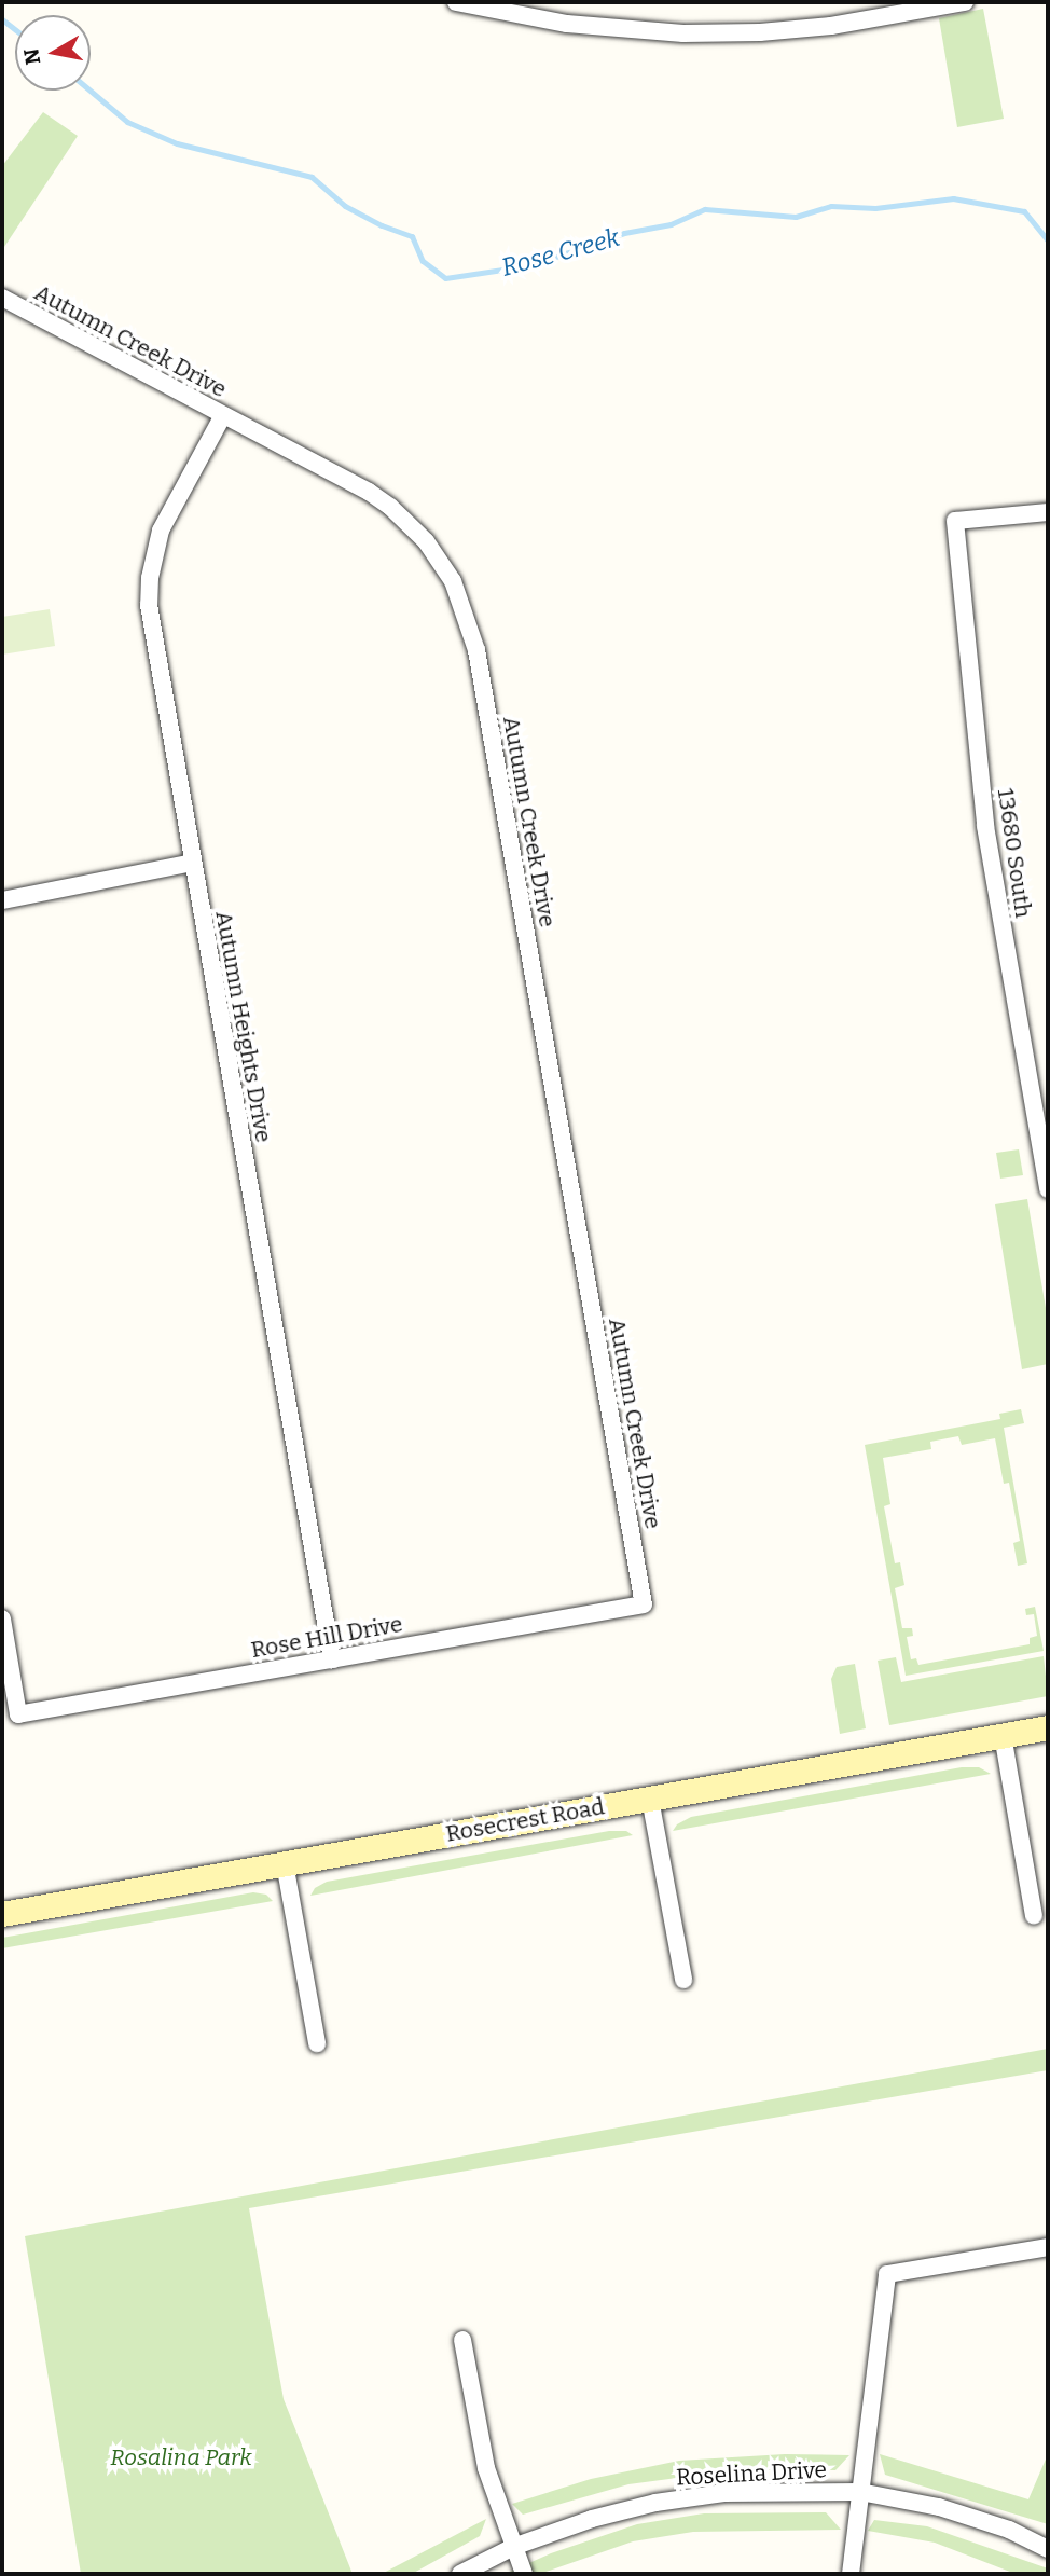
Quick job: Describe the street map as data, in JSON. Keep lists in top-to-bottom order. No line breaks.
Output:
{"streets":{"main road":["Rosecrest Road"],"street":["Autumn Creek Drive","13680 South","Autumn Heights Drive","Rose Hill Drive","Roselina Drive"]},"crossings":[["Autumn Creek Drive","Autumn Heights Drive"],["Autumn Creek Drive","Rose Hill Drive"],["Autumn Heights Drive","Rose Hill Drive"]],"water":["Rose Creek"],"parks":["Rosalina Park"],"north":"left"}
